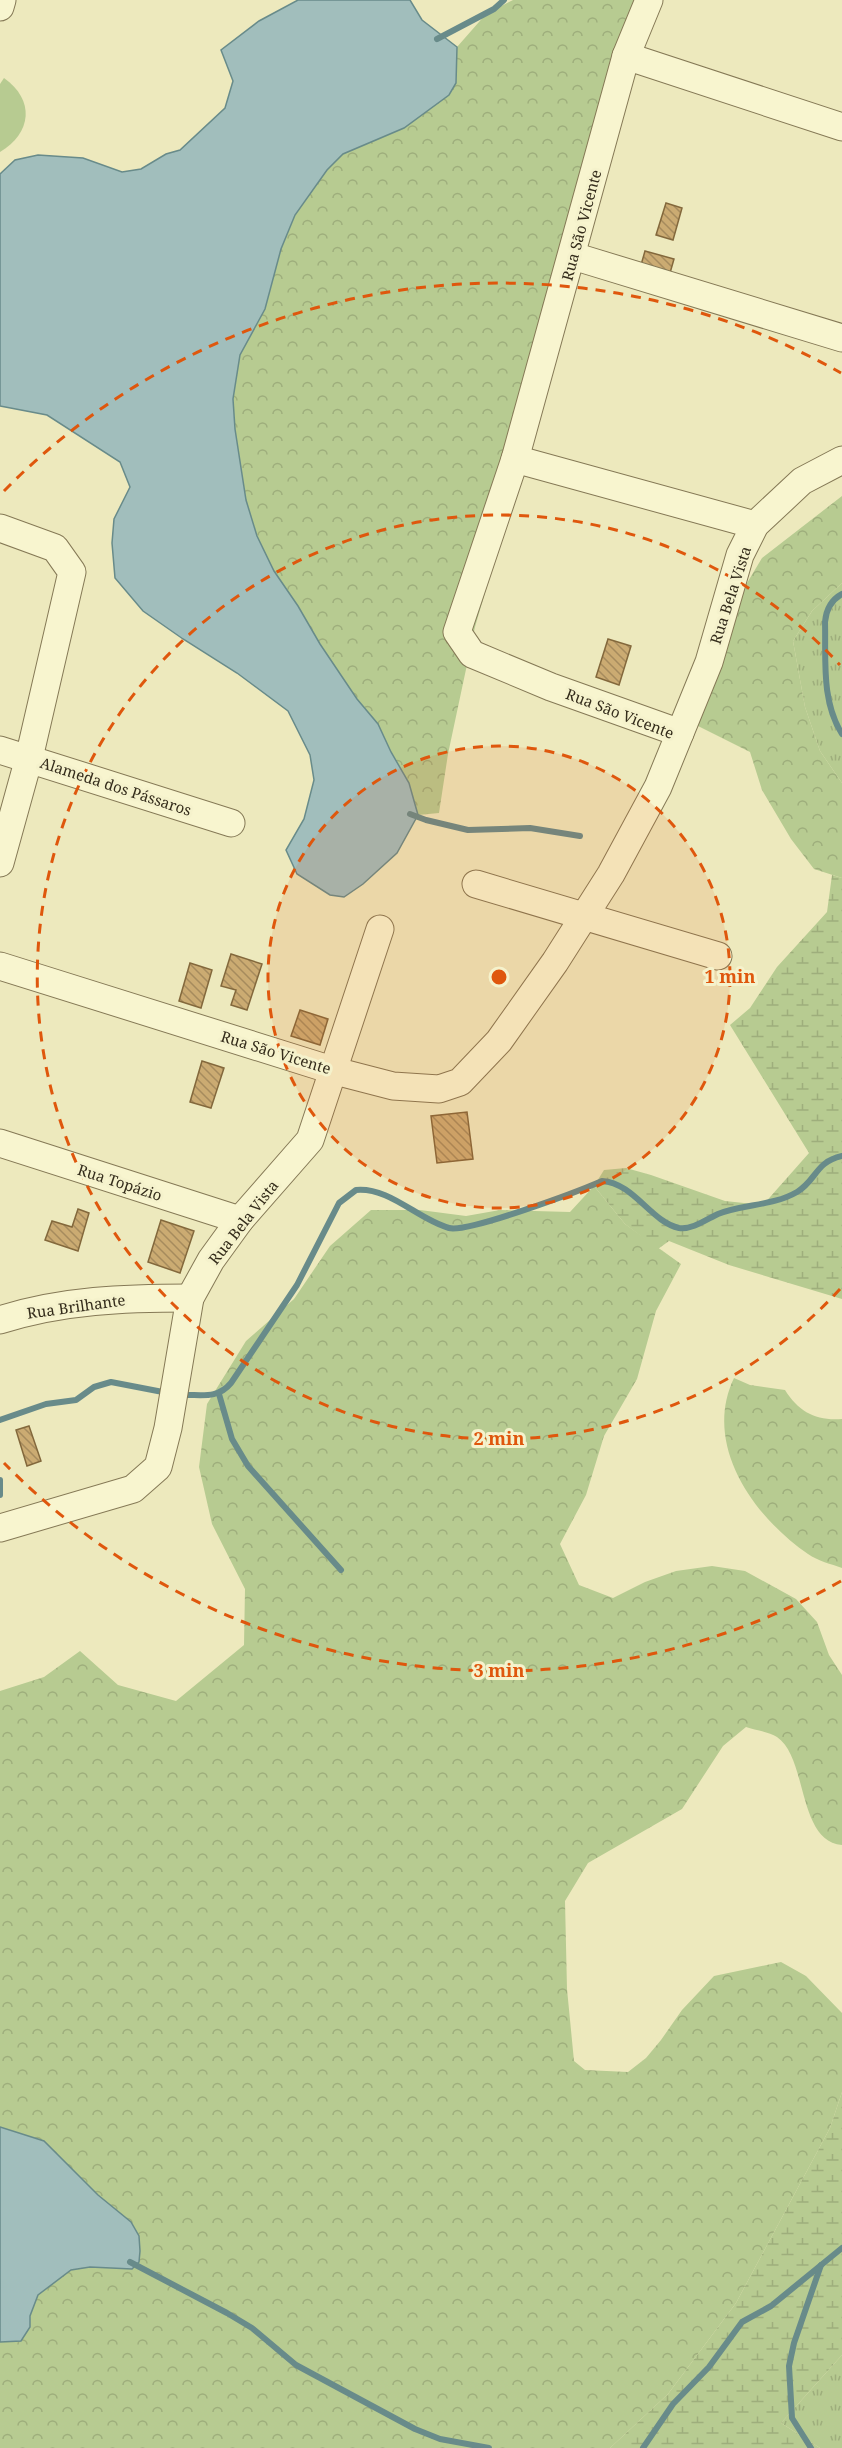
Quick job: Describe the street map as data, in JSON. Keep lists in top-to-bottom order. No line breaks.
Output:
{"streets":{"street":["Rua São Vicente","Rua Bela Vista","Alameda dos Pássaros","Rua Topázio","Rua Brilhante"]},"crossings":[["Rua São Vicente","Rua Bela Vista"],["Rua Bela Vista","Rua Topázio"],["Rua Bela Vista","Rua Brilhante"]],"rings":["1 min","2 min","3 min"]}
